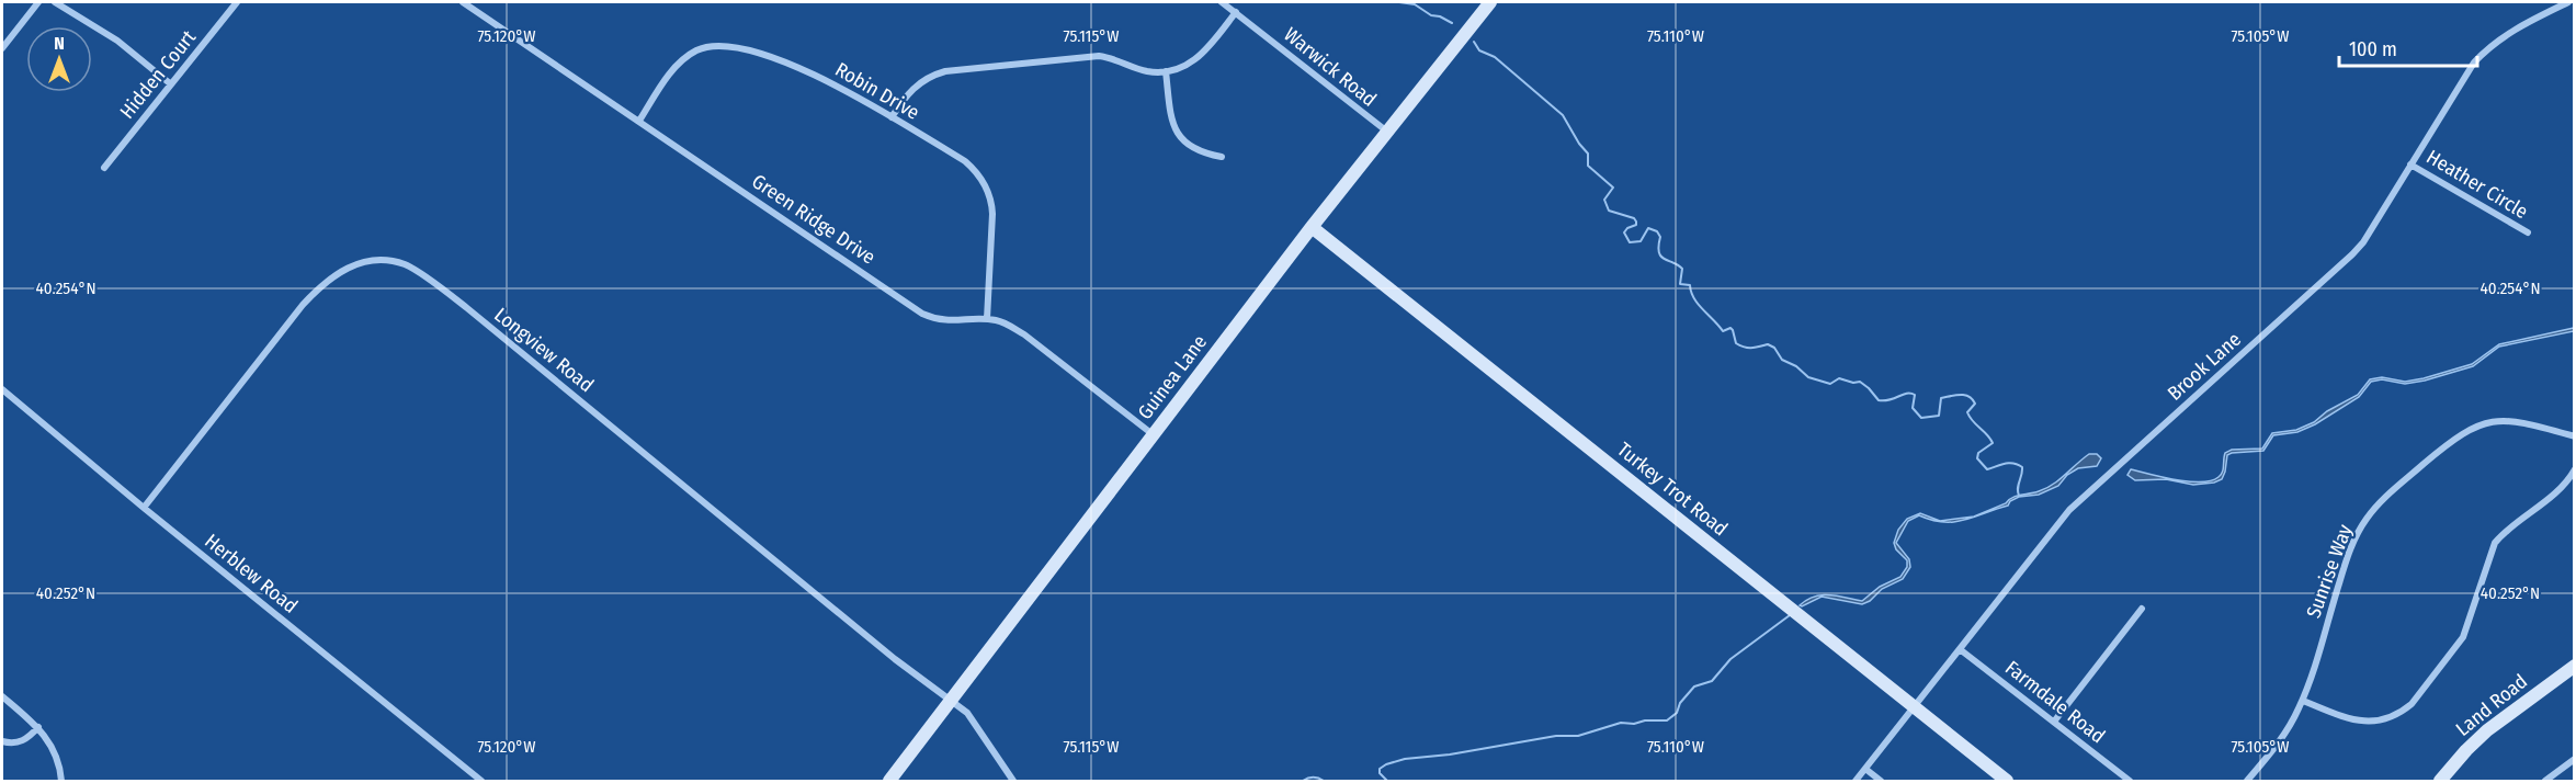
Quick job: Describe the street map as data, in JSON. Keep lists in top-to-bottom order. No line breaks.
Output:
{"streets":{"street":["Warwick Road","Hidden Court","Robin Drive","Heather Circle","Green Ridge Drive","Longview Road","Brook Lane","Guinea Lane","Turkey Trot Road","Sunrise Way","Herblew Road","Farmdale Road","Land Road"]},"crossings":[["Warwick Road","Guinea Lane"],["Robin Drive","Green Ridge Drive"],["Heather Circle","Brook Lane"],["Green Ridge Drive","Guinea Lane"],["Longview Road","Guinea Lane"],["Longview Road","Herblew Road"],["Brook Lane","Turkey Trot Road"],["Brook Lane","Farmdale Road"],["Guinea Lane","Turkey Trot Road"]],"scale_bar":"100 m","north":"top","coordinates":["75.120°W","75.115°W","75.110°W","75.105°W","40.254°N","40.252°N"]}
